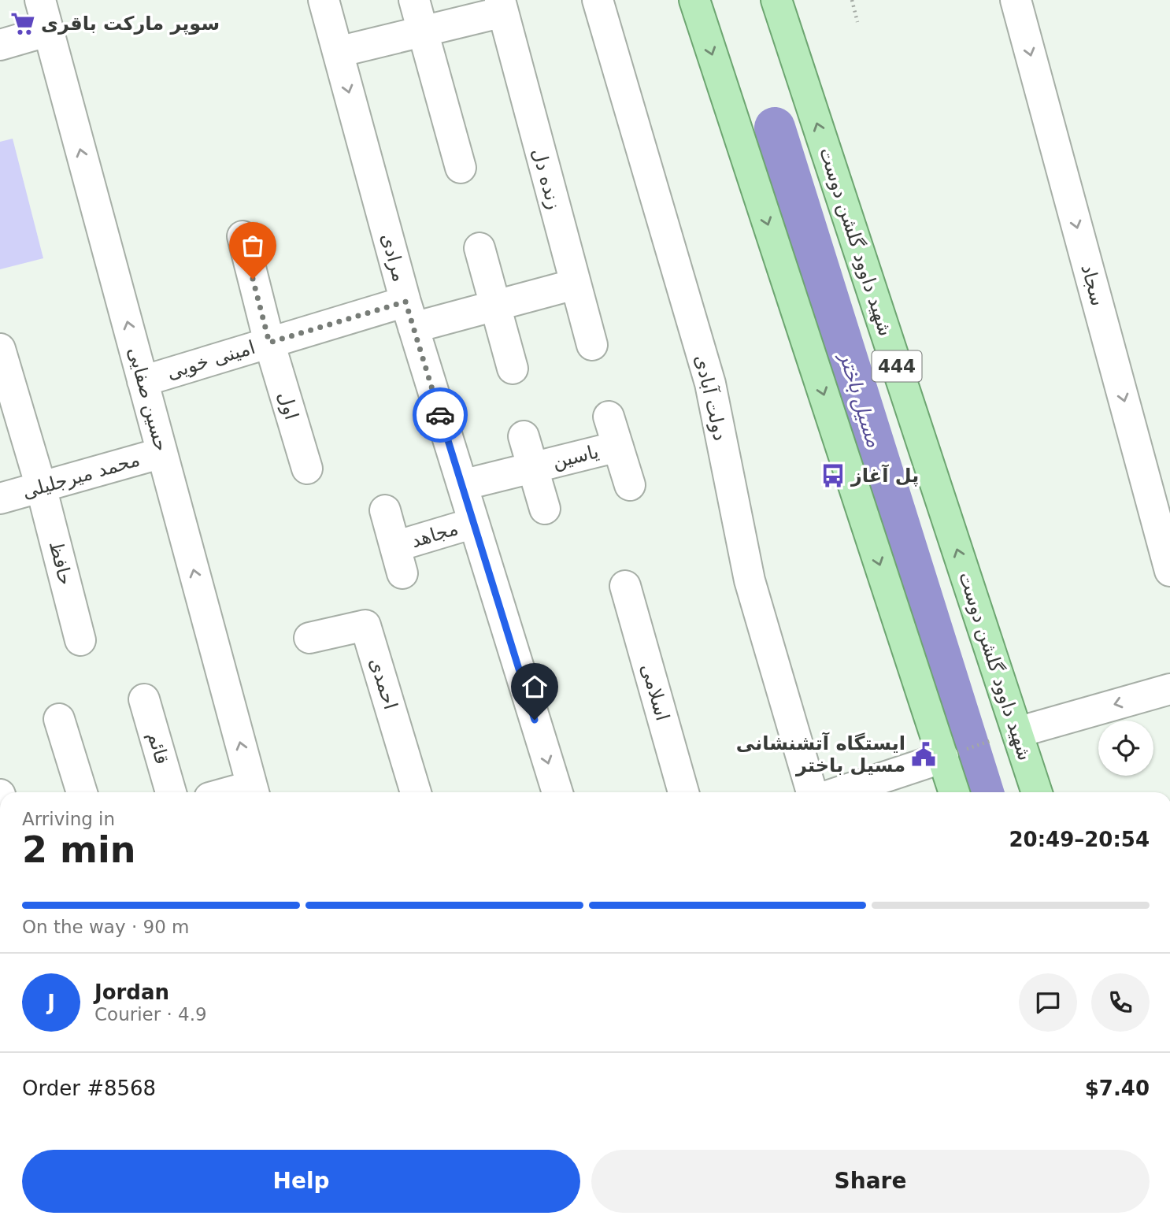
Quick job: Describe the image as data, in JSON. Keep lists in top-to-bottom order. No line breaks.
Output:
{"streets":{"main road":["شهید داوود گلشن دوست","444"],"street":["زنده دل","مرادی","سجاد","امینی خویی","دولت آبادی","حسین صفایی","اول","یاسین","محمد میرجلیلی","مجاهد","حافظ","احمدی","اسلامی","قائم"]},"crossings":[["زنده دل","مرادی"],["زنده دل","امینی خویی"],["مرادی","امینی خویی"],["مرادی","یاسین"],["مرادی","مجاهد"],["امینی خویی","حسین صفایی"],["امینی خویی","اول"],["حسین صفایی","محمد میرجلیلی"],["محمد میرجلیلی","حافظ"]],"one_way":["سجاد","حسین صفایی"],"water":["مسیل باختر"],"places":{"supermarket":["سوپر مارکت باقری"],"bus stop":["پل آغاز"],"public building":["ایستگاه آتشنشانی مسیل باختر"]},"page":{"heading":["2 min","Arriving in","20:49–20:54"],"panel":["Jordan","Courier · 4.9","Order #8568","$7.40"],"bar":"On the way · 90 m","round":"J","buttons":["Help","Share"]}}
